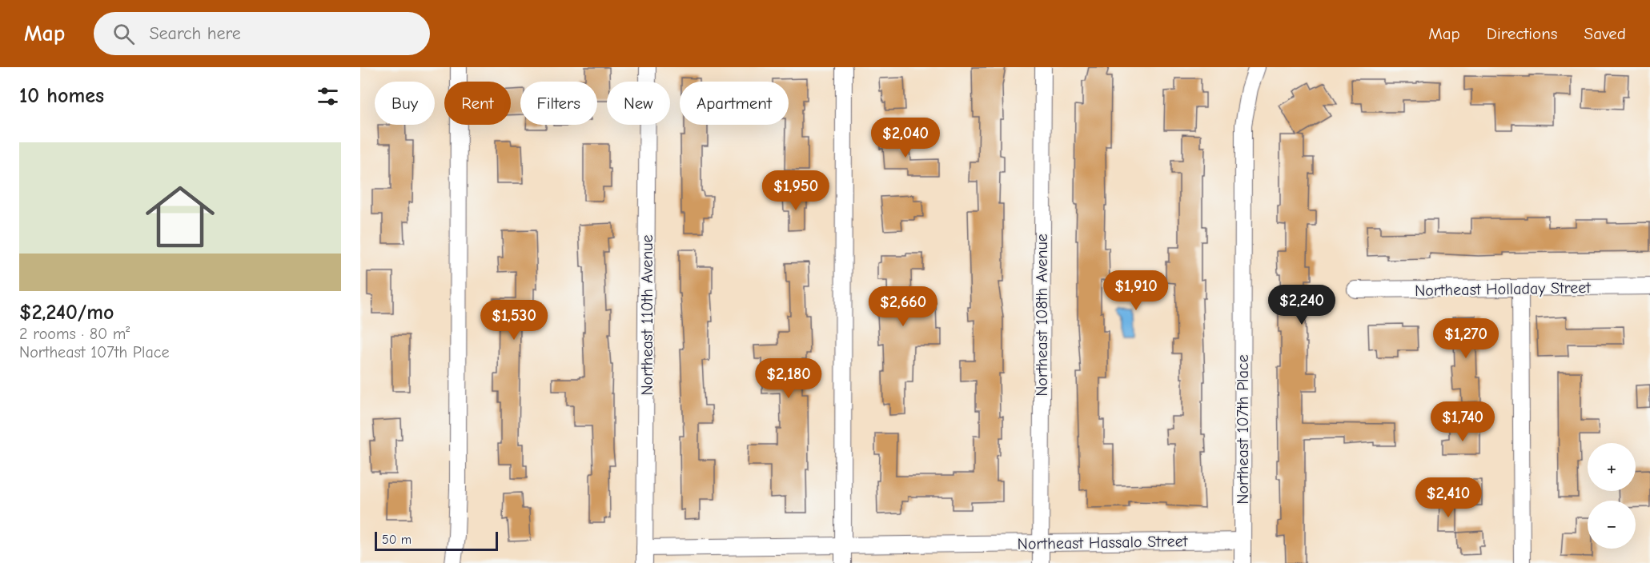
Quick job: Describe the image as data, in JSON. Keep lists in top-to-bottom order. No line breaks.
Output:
{"streets":{"street":["Northeast Holladay Street","Northeast 110th Avenue","Northeast 108th Avenue","Northeast 107th Place","Northeast Hassalo Street"]},"crossings":[["Northeast 110th Avenue","Northeast Hassalo Street"],["Northeast 108th Avenue","Northeast Hassalo Street"],["Northeast 107th Place","Northeast Hassalo Street"]],"scale_bar":"50 m","page":{"header":"Map","search":"Search here","nav":["Map","Directions","Saved"],"heading":"10 homes","chip":["Buy","Rent","Filters","New","Apartment"],"price":["$2,040","$1,950","$1,910","$2,240","$2,660","$1,530","$1,270","$2,180","$1,740","$2,410"],"list":[{"name":"$2,240/mo","note":"2 rooms · 80 m² · Northeast 107th Place"}],"map_buttons":["+","−"],"scale":"50 m"}}
